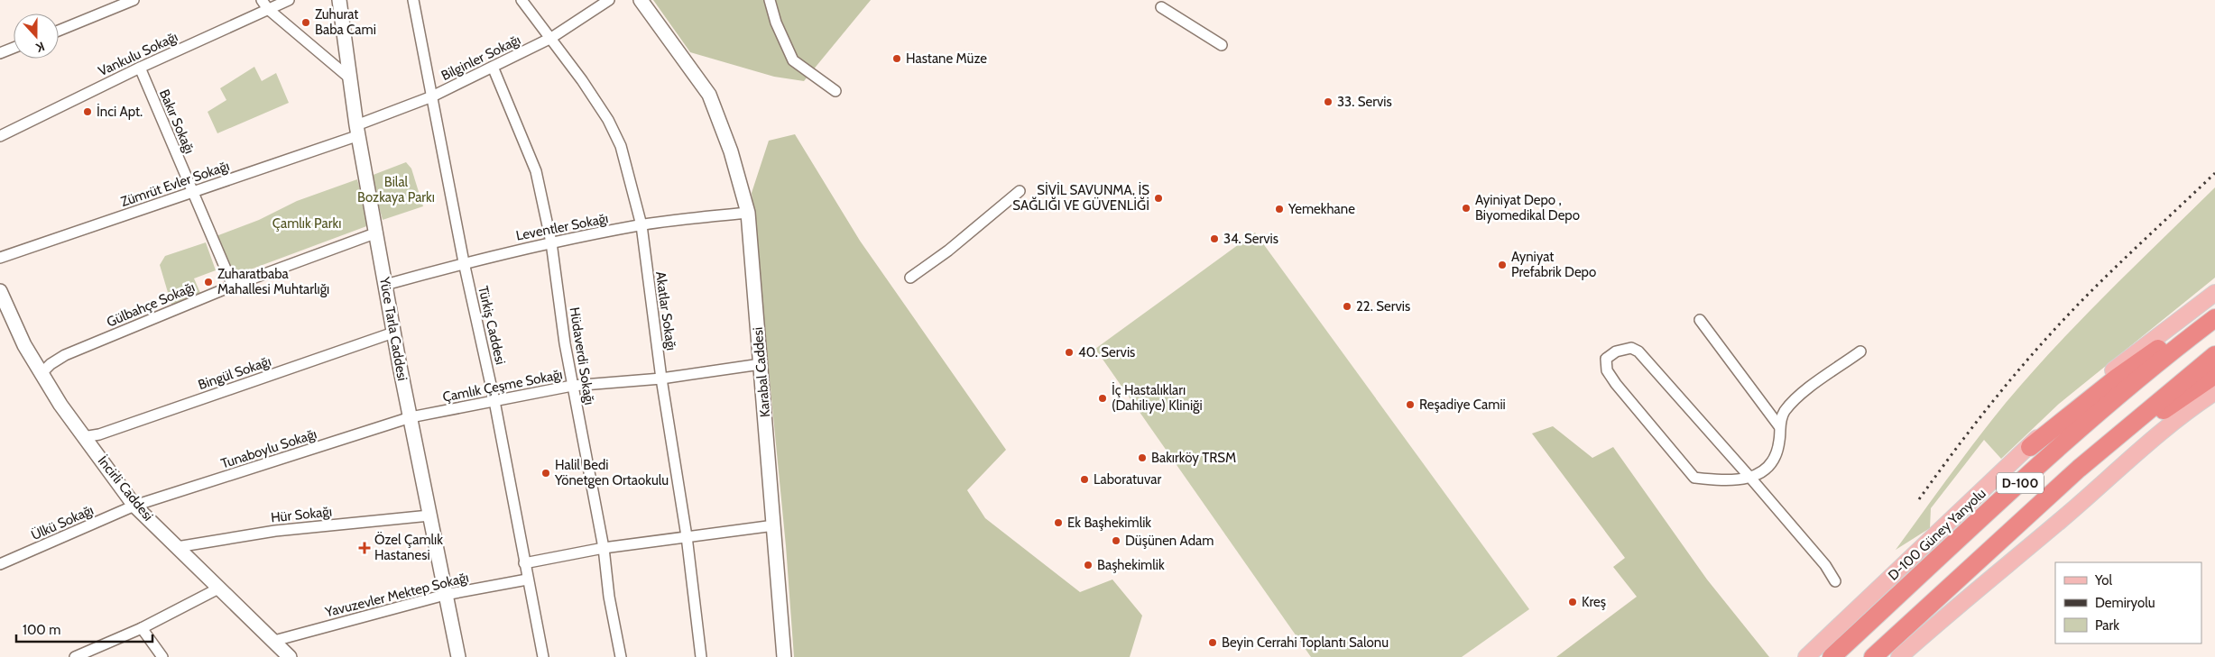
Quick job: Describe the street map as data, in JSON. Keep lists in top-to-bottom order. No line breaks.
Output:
{"streets":{"highway":["D-100"],"main road":["Yüce Tarla Caddesi","Karabal Caddesi","İncirli Caddesi","D-100 Güney Yanyolu"],"street":["Vankulu Sokağı","Bilginler Sokağı","Bakır Sokağı","Zümrüt Evler Sokağı","Leventler Sokağı","Gülbahçe Sokağı","Akatlar Sokağı","Türkiş Caddesi","Hüdaverdi Sokağı","Bingül Sokağı","Çamlık Çeşme Sokağı","Tunaboylu Sokağı","Hür Sokağı","Ülkü Sokağı","Yavuzevler Mektep Sokağı"]},"crossings":[["Vankulu Sokağı","Bakır Sokağı"],["Bilginler Sokağı","Zümrüt Evler Sokağı"],["Bilginler Sokağı","Akatlar Sokağı"],["Bilginler Sokağı","Türkiş Caddesi"],["Bilginler Sokağı","Yüce Tarla Caddesi"],["Bilginler Sokağı","Hüdaverdi Sokağı"],["Bakır Sokağı","Zümrüt Evler Sokağı"],["Bakır Sokağı","Gülbahçe Sokağı"],["Zümrüt Evler Sokağı","Yüce Tarla Caddesi"],["Leventler Sokağı","Akatlar Sokağı"],["Leventler Sokağı","Türkiş Caddesi"],["Leventler Sokağı","Yüce Tarla Caddesi"],["Leventler Sokağı","Hüdaverdi Sokağı"],["Leventler Sokağı","Karabal Caddesi"],["Gülbahçe Sokağı","Yüce Tarla Caddesi"],["Gülbahçe Sokağı","İncirli Caddesi"],["Akatlar Sokağı","Çamlık Çeşme Sokağı"],["Türkiş Caddesi","Çamlık Çeşme Sokağı"],["Türkiş Caddesi","Yavuzevler Mektep Sokağı"],["Yüce Tarla Caddesi","Bingül Sokağı"],["Yüce Tarla Caddesi","Çamlık Çeşme Sokağı"],["Yüce Tarla Caddesi","Tunaboylu Sokağı"],["Yüce Tarla Caddesi","Hür Sokağı"],["Yüce Tarla Caddesi","Yavuzevler Mektep Sokağı"],["Hüdaverdi Sokağı","Çamlık Çeşme Sokağı"],["Karabal Caddesi","Çamlık Çeşme Sokağı"],["Bingül Sokağı","İncirli Caddesi"],["Çamlık Çeşme Sokağı","Tunaboylu Sokağı"],["Tunaboylu Sokağı","İncirli Caddesi"],["Tunaboylu Sokağı","Ülkü Sokağı"],["İncirli Caddesi","Hür Sokağı"],["İncirli Caddesi","Ülkü Sokağı"],["İncirli Caddesi","Yavuzevler Mektep Sokağı"]],"parks":["Bilal Bozkaya Parkı","Çamlık Parkı"],"places":{"other":["Zuhurat Baba Cami","Hastane Müze","33. Servis","İnci Apt.","SİVİL SAVUNMA, İŞ SAĞLIĞI VE GÜVENLİĞİ","Ayiniyat Depo , Biyomedikal Depo","Yemekhane","34. Servis","Ayniyat Prefabrik Depo","Zuharatbaba Mahallesi Muhtarlığı","22. Servis","40. Servis","İç Hastalıkları (Dahiliye) Kliniği","Reşadiye Camii","Bakırköy TRSM","Halil Bedi Yönetgen Ortaokulu","Laboratuvar","Ek Başhekimlik","Düşünen Adam","Başhekimlik","Kreş","Beyin Cerrahi Toplantı Salonu"],"health":["Özel Çamlık Hastanesi"]},"legend":["Yol","Demiryolu","Park"],"scale_bar":"100 m","north":"bottom"}
